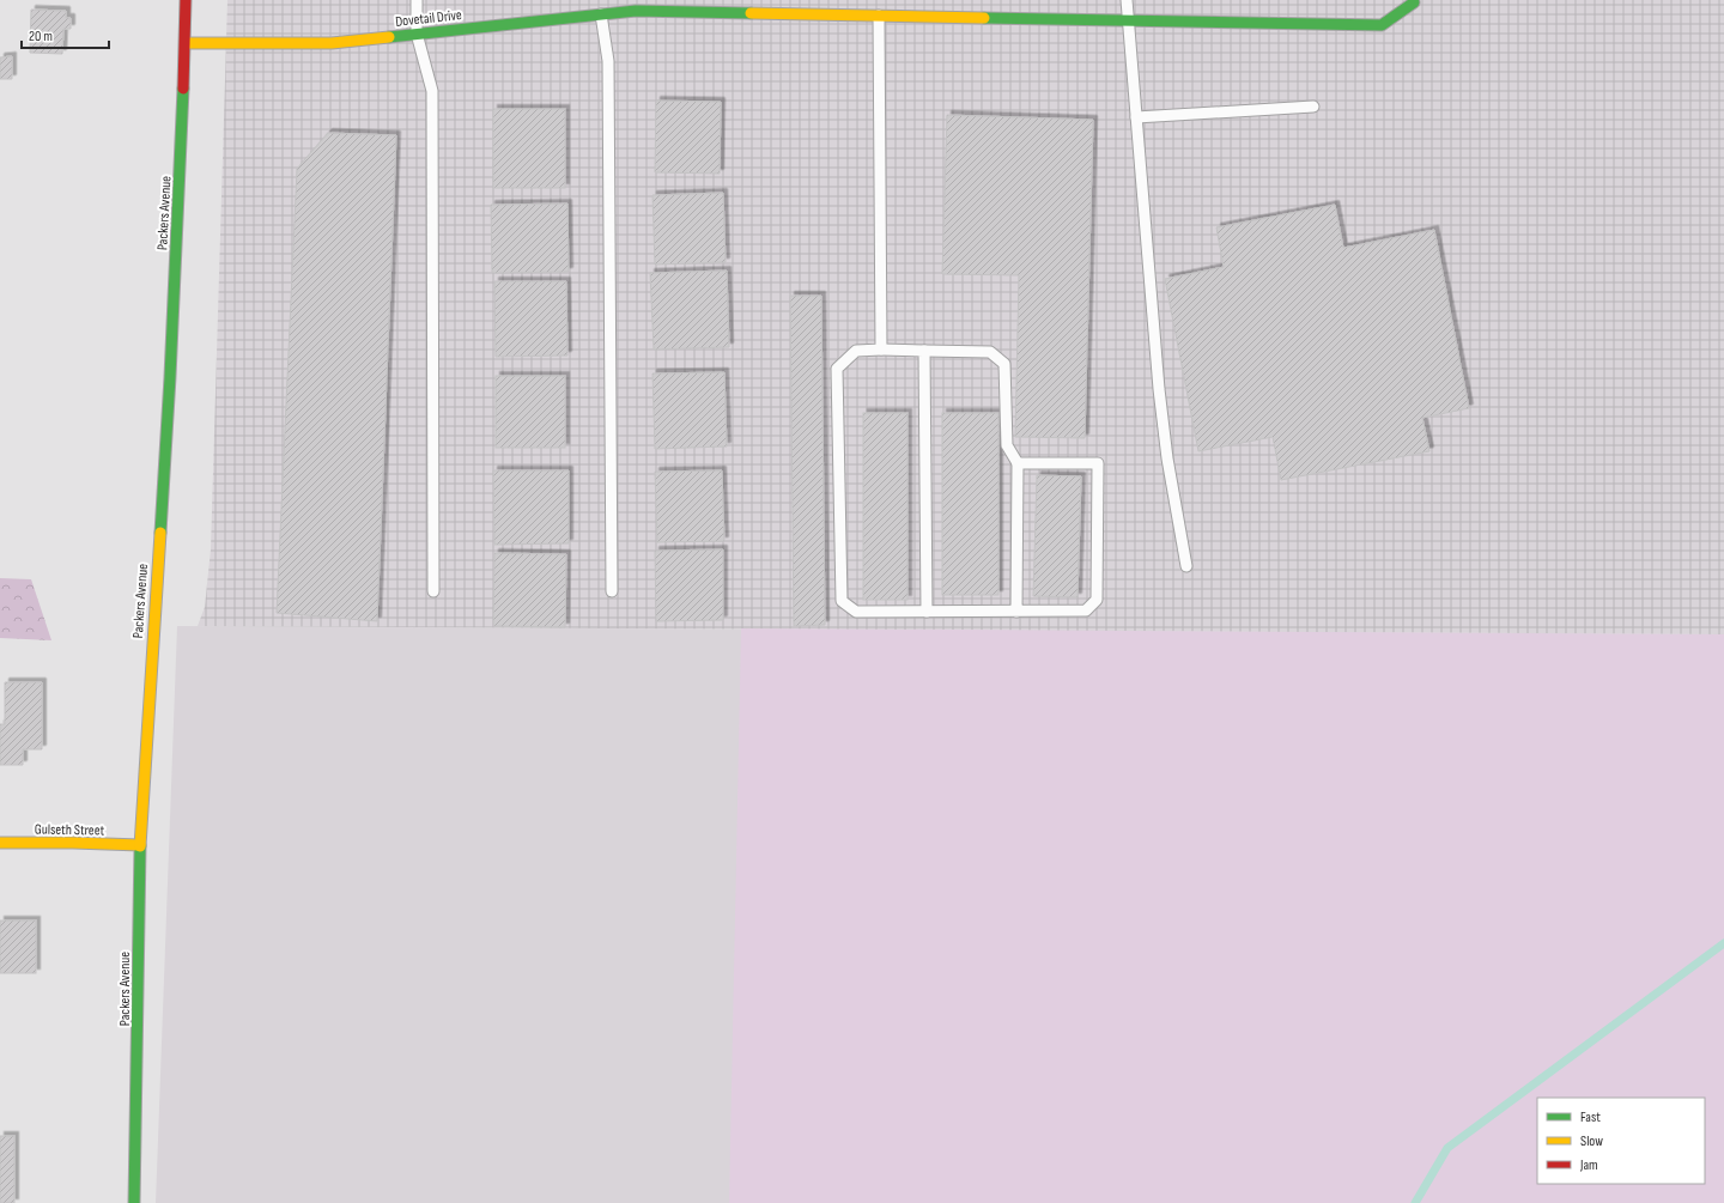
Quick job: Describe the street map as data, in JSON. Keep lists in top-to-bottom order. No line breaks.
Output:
{"streets":{"street":["Dovetail Drive","Packers Avenue","Gulseth Street"]},"crossings":[["Dovetail Drive","Packers Avenue"],["Packers Avenue","Gulseth Street"]],"legend":["Fast","Slow","Jam"],"scale_bar":"20 m"}
